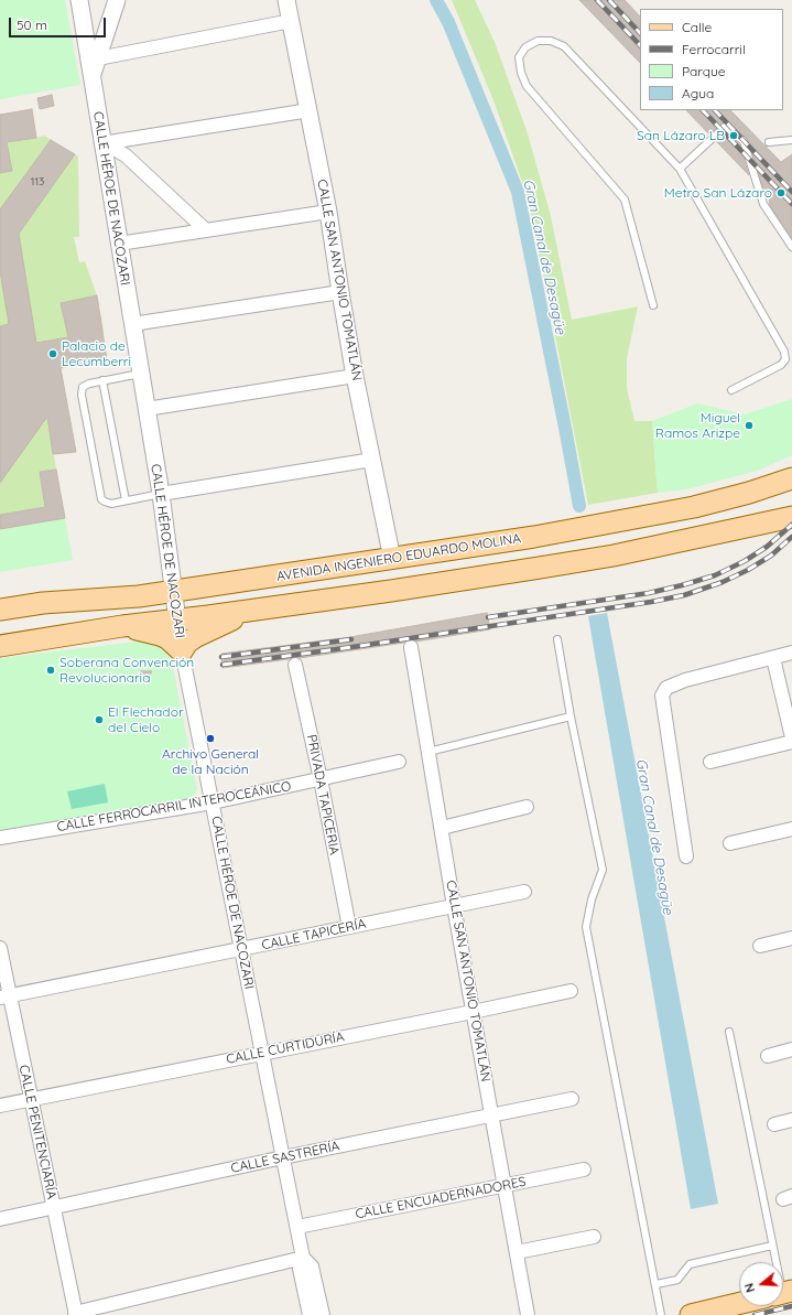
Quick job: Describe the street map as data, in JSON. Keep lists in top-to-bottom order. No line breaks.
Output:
{"streets":{"main road":["AVENIDA INGENIERO EDUARDO MOLINA"],"street":["CALLE HÉROE DE NACOZARI","CALLE SAN ANTONIO TOMATLÁN","PRIVADA TAPICERIA","CALLE FERROCARRIL INTEROCEÁNICO","CALLE TAPICERÍA","CALLE CURTIDURÍA","CALLE PENITENCIARÍA","CALLE SASTRERÍA","CALLE ENCUADERNADORES"]},"crossings":[["CALLE HÉROE DE NACOZARI","AVENIDA INGENIERO EDUARDO MOLINA"],["CALLE HÉROE DE NACOZARI","CALLE FERROCARRIL INTEROCEÁNICO"],["CALLE HÉROE DE NACOZARI","CALLE TAPICERÍA"],["CALLE HÉROE DE NACOZARI","CALLE CURTIDURÍA"],["CALLE HÉROE DE NACOZARI","CALLE SASTRERÍA"],["CALLE HÉROE DE NACOZARI","CALLE ENCUADERNADORES"],["CALLE SAN ANTONIO TOMATLÁN","AVENIDA INGENIERO EDUARDO MOLINA"],["CALLE SAN ANTONIO TOMATLÁN","CALLE TAPICERÍA"],["CALLE SAN ANTONIO TOMATLÁN","CALLE CURTIDURÍA"],["CALLE SAN ANTONIO TOMATLÁN","CALLE SASTRERÍA"],["CALLE SAN ANTONIO TOMATLÁN","CALLE ENCUADERNADORES"],["PRIVADA TAPICERIA","CALLE FERROCARRIL INTEROCEÁNICO"],["PRIVADA TAPICERIA","CALLE TAPICERÍA"],["CALLE TAPICERÍA","CALLE PENITENCIARÍA"],["CALLE CURTIDURÍA","CALLE PENITENCIARÍA"],["CALLE PENITENCIARÍA","CALLE SASTRERÍA"]],"water":["Gran Canal de Desagüe"],"places":["San Lázaro LB","Metro San Lázaro","Palacio de Lecumberri","Miguel Ramos Arizpe","Soberana Convención Revolucionaria","El Flechador del Cielo","Archivo General de la Nación"],"house_numbers":["113"],"legend":["Calle","Ferrocarril","Parque","Agua"],"scale_bar":"50 m","north":"left"}
